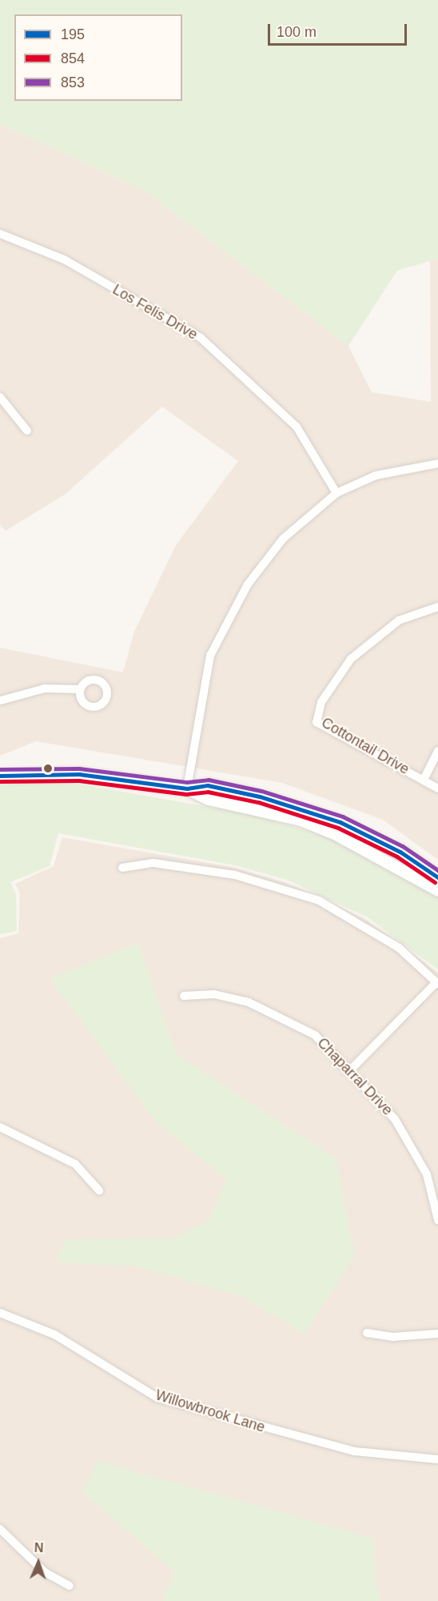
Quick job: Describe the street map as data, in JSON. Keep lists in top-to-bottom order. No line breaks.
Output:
{"streets":{"street":["Los Felis Drive","Cottontail Drive","Chaparral Drive","Willowbrook Lane"]},"lines":["transit line 853","transit line 195","transit line 854"],"legend":["195","854","853"],"scale_bar":"100 m","north":"top"}
